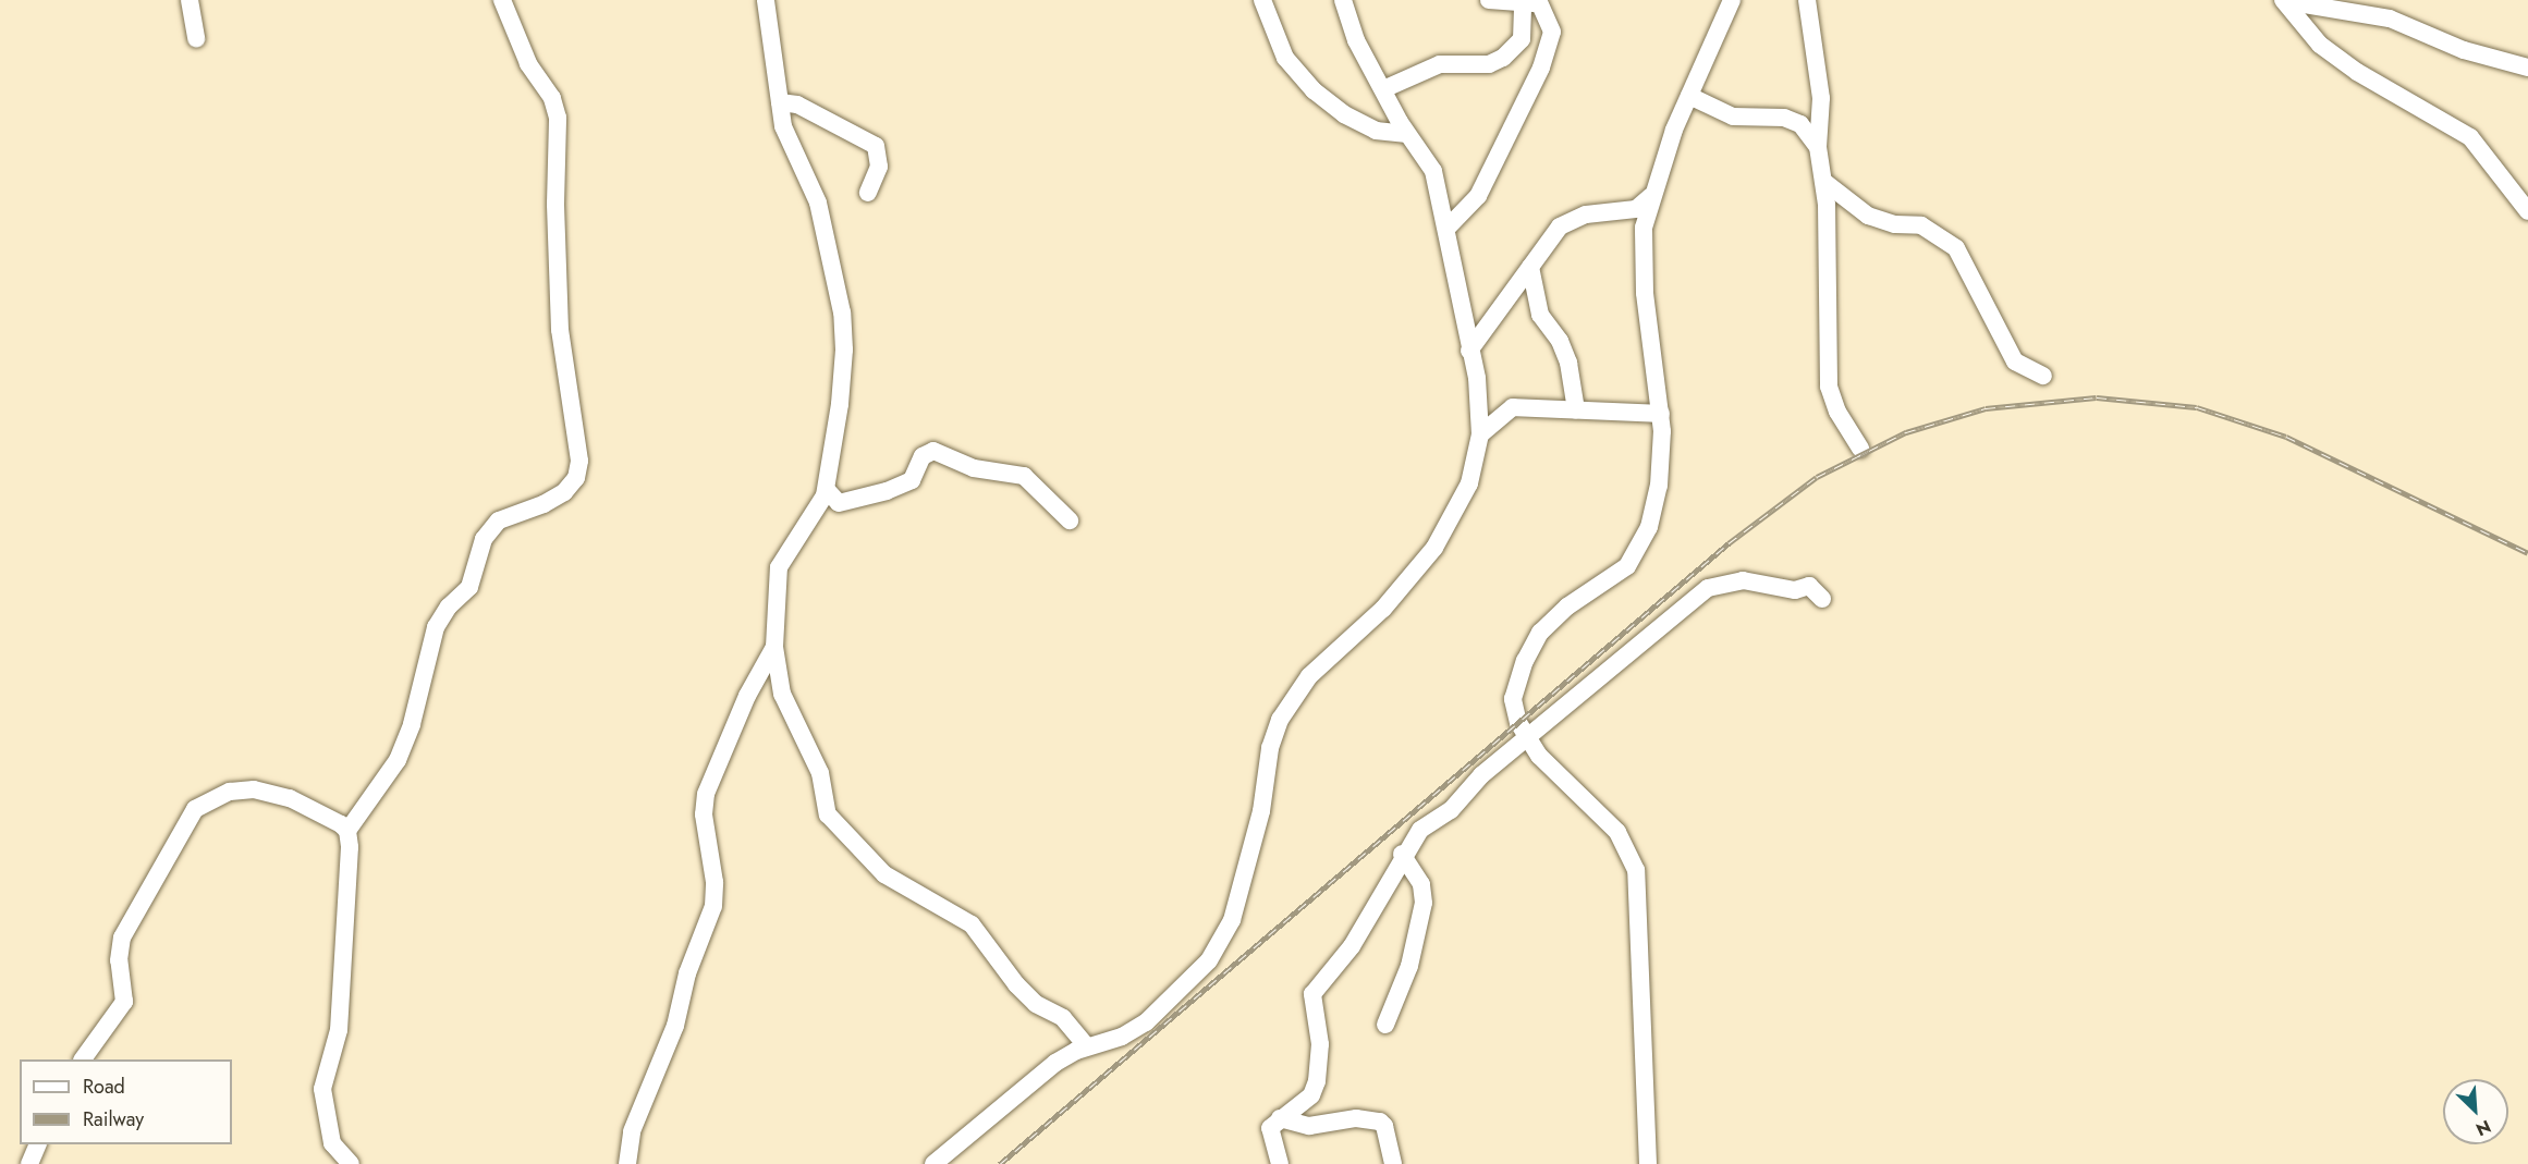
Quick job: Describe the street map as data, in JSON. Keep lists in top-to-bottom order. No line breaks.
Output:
{"legend":["Road","Railway"],"north":"bottom right"}
